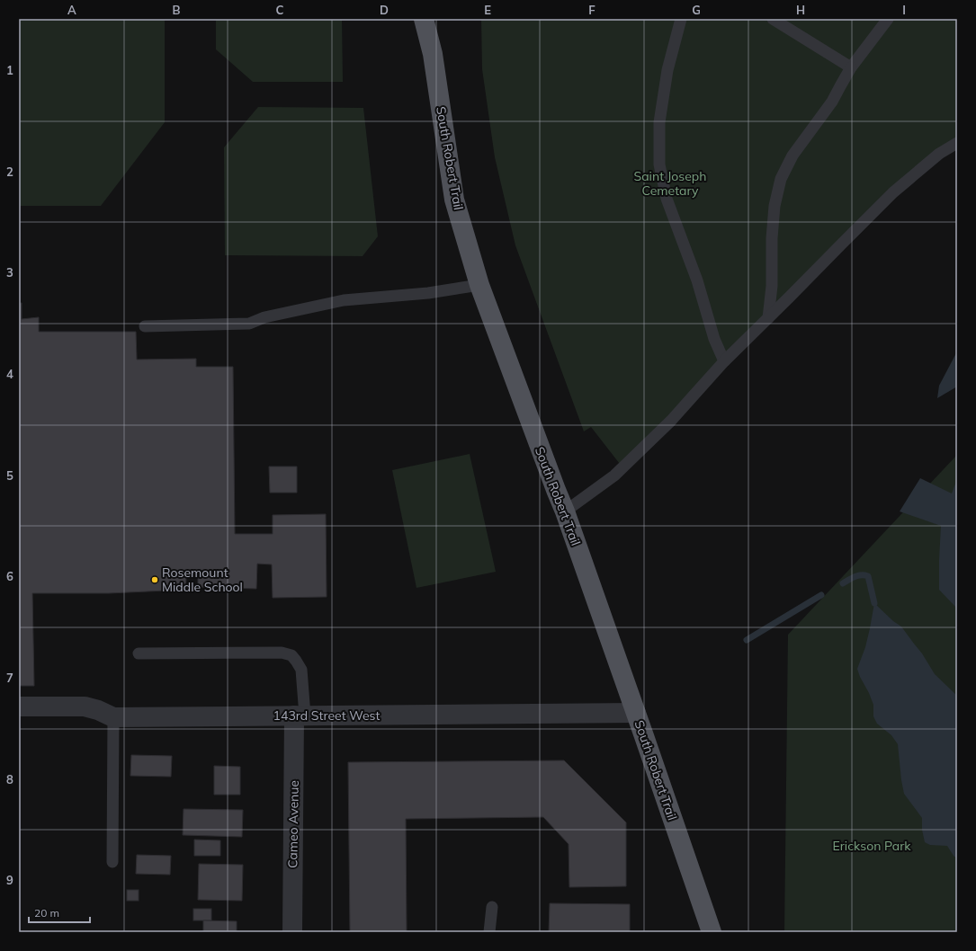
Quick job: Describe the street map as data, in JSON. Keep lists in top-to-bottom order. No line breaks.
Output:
{"streets":{"main road":["South Robert Trail"],"street":["143rd Street West","Cameo Avenue"]},"crossings":[["South Robert Trail","143rd Street West"],["143rd Street West","Cameo Avenue"]],"parks":["Saint Joseph Cemetary","Erickson Park"],"places":["Rosemount Middle School"],"scale_bar":"20 m","grid":{"columns":["A","B","C","D","E","F","G","H","I"],"rows":["1","2","3","4","5","6","7","8","9"]}}
